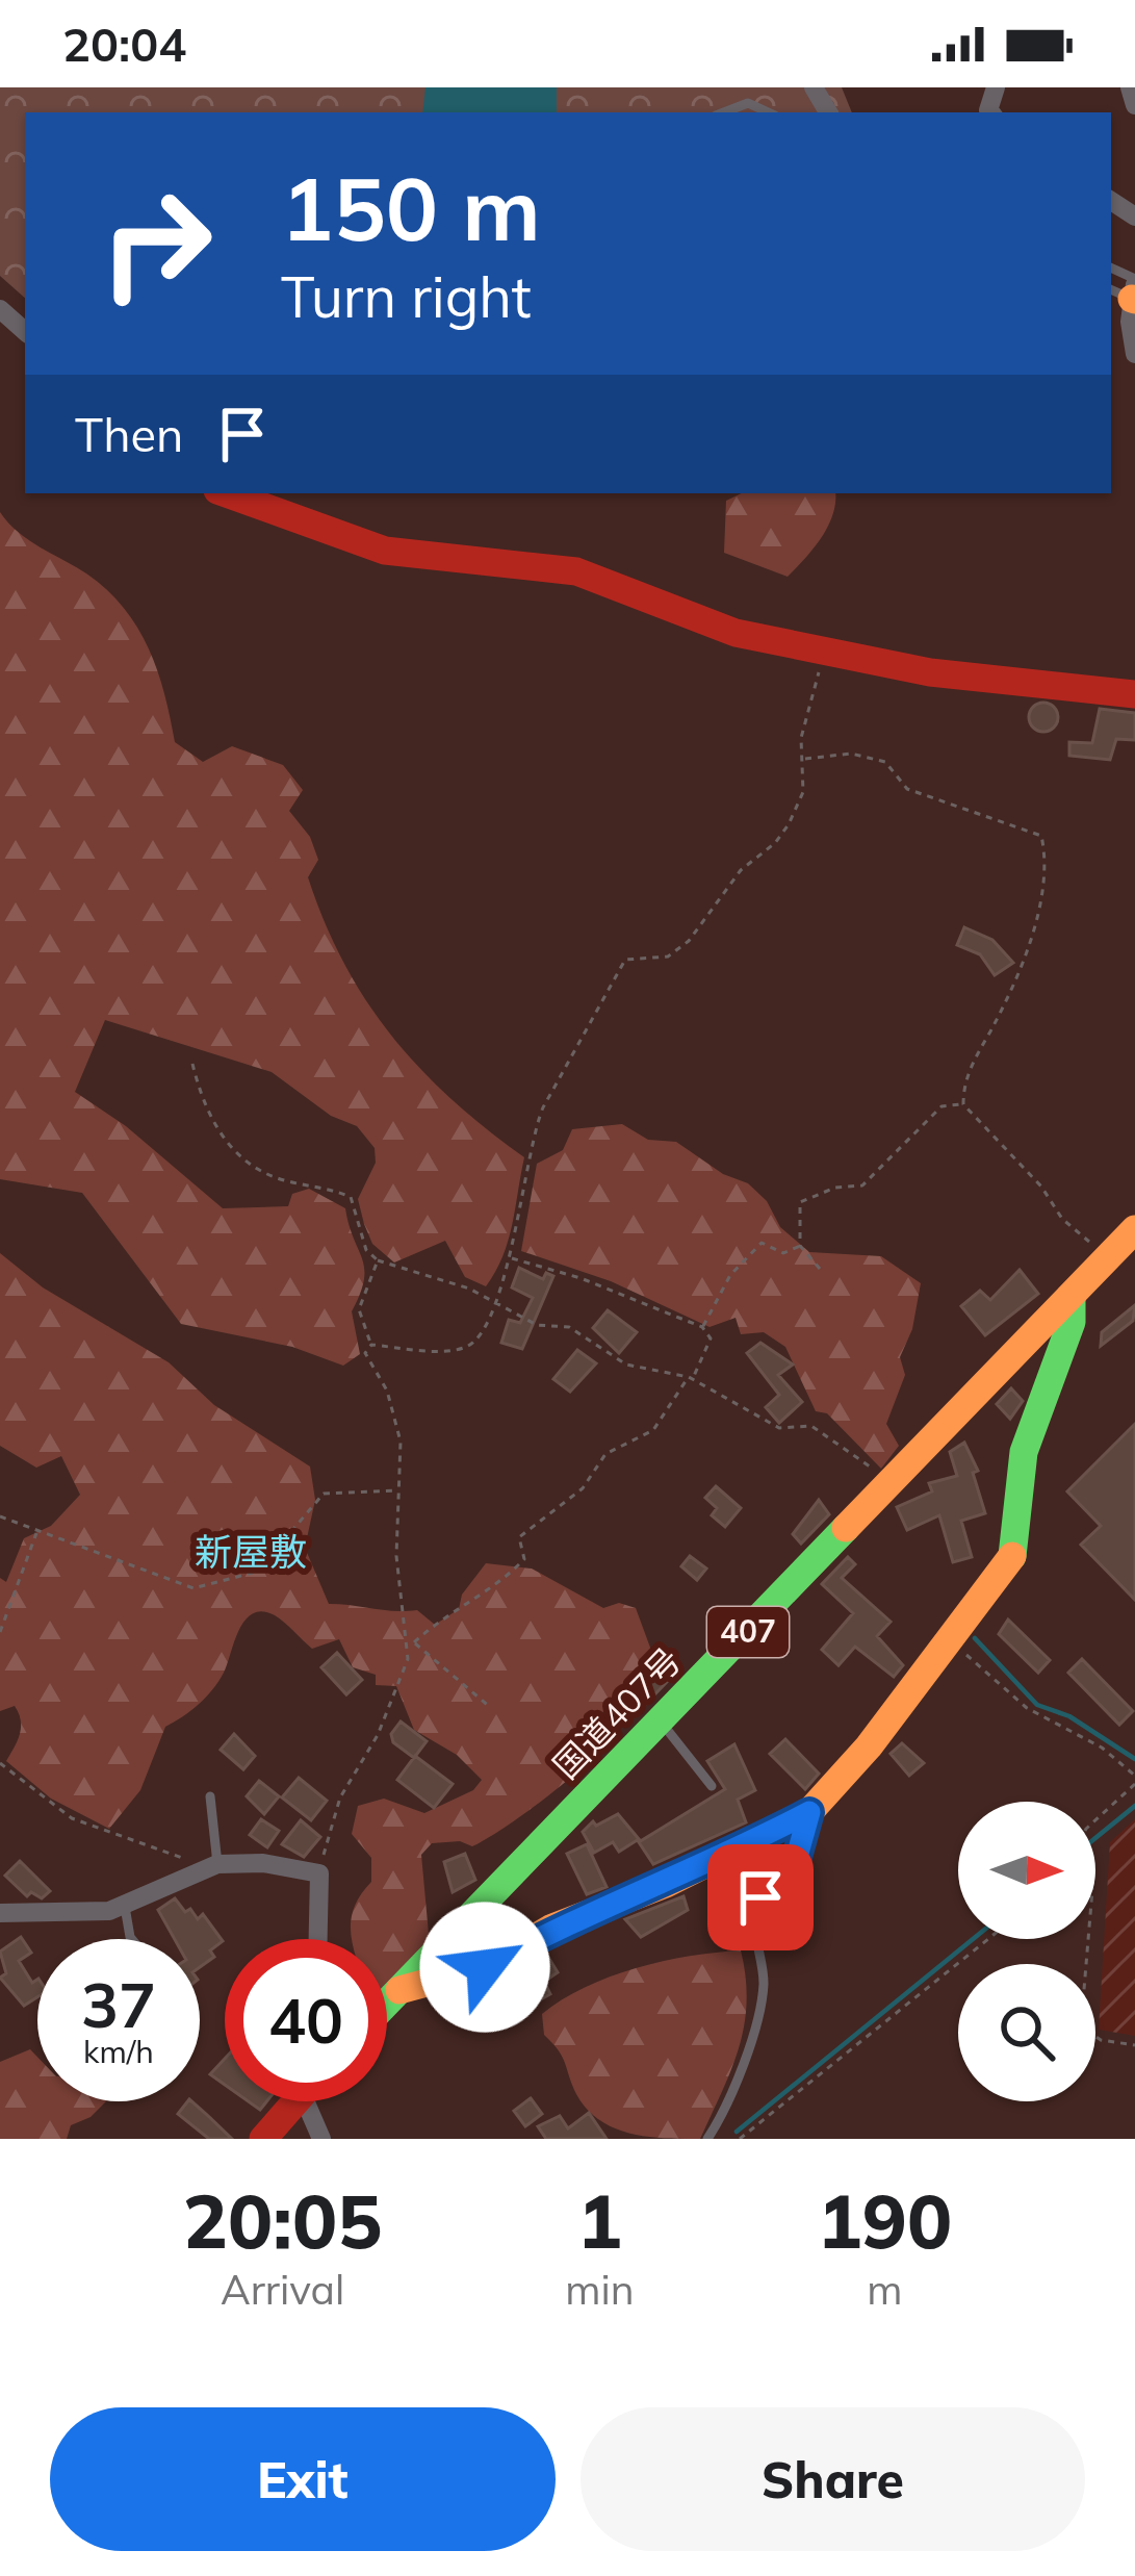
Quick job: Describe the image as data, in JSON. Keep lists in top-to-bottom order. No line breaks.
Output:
{"streets":{"main road":["407","国道407号"]},"districts":["新屋敷"],"north":"right","page":{"status":"20:04","turn":["150 m","Turn right"],"then":"Then","speed":"37 km/h","limit":"40","eta":["20:05","Arrival","1","min","190","m"],"buttons":["Exit","Share"]}}
